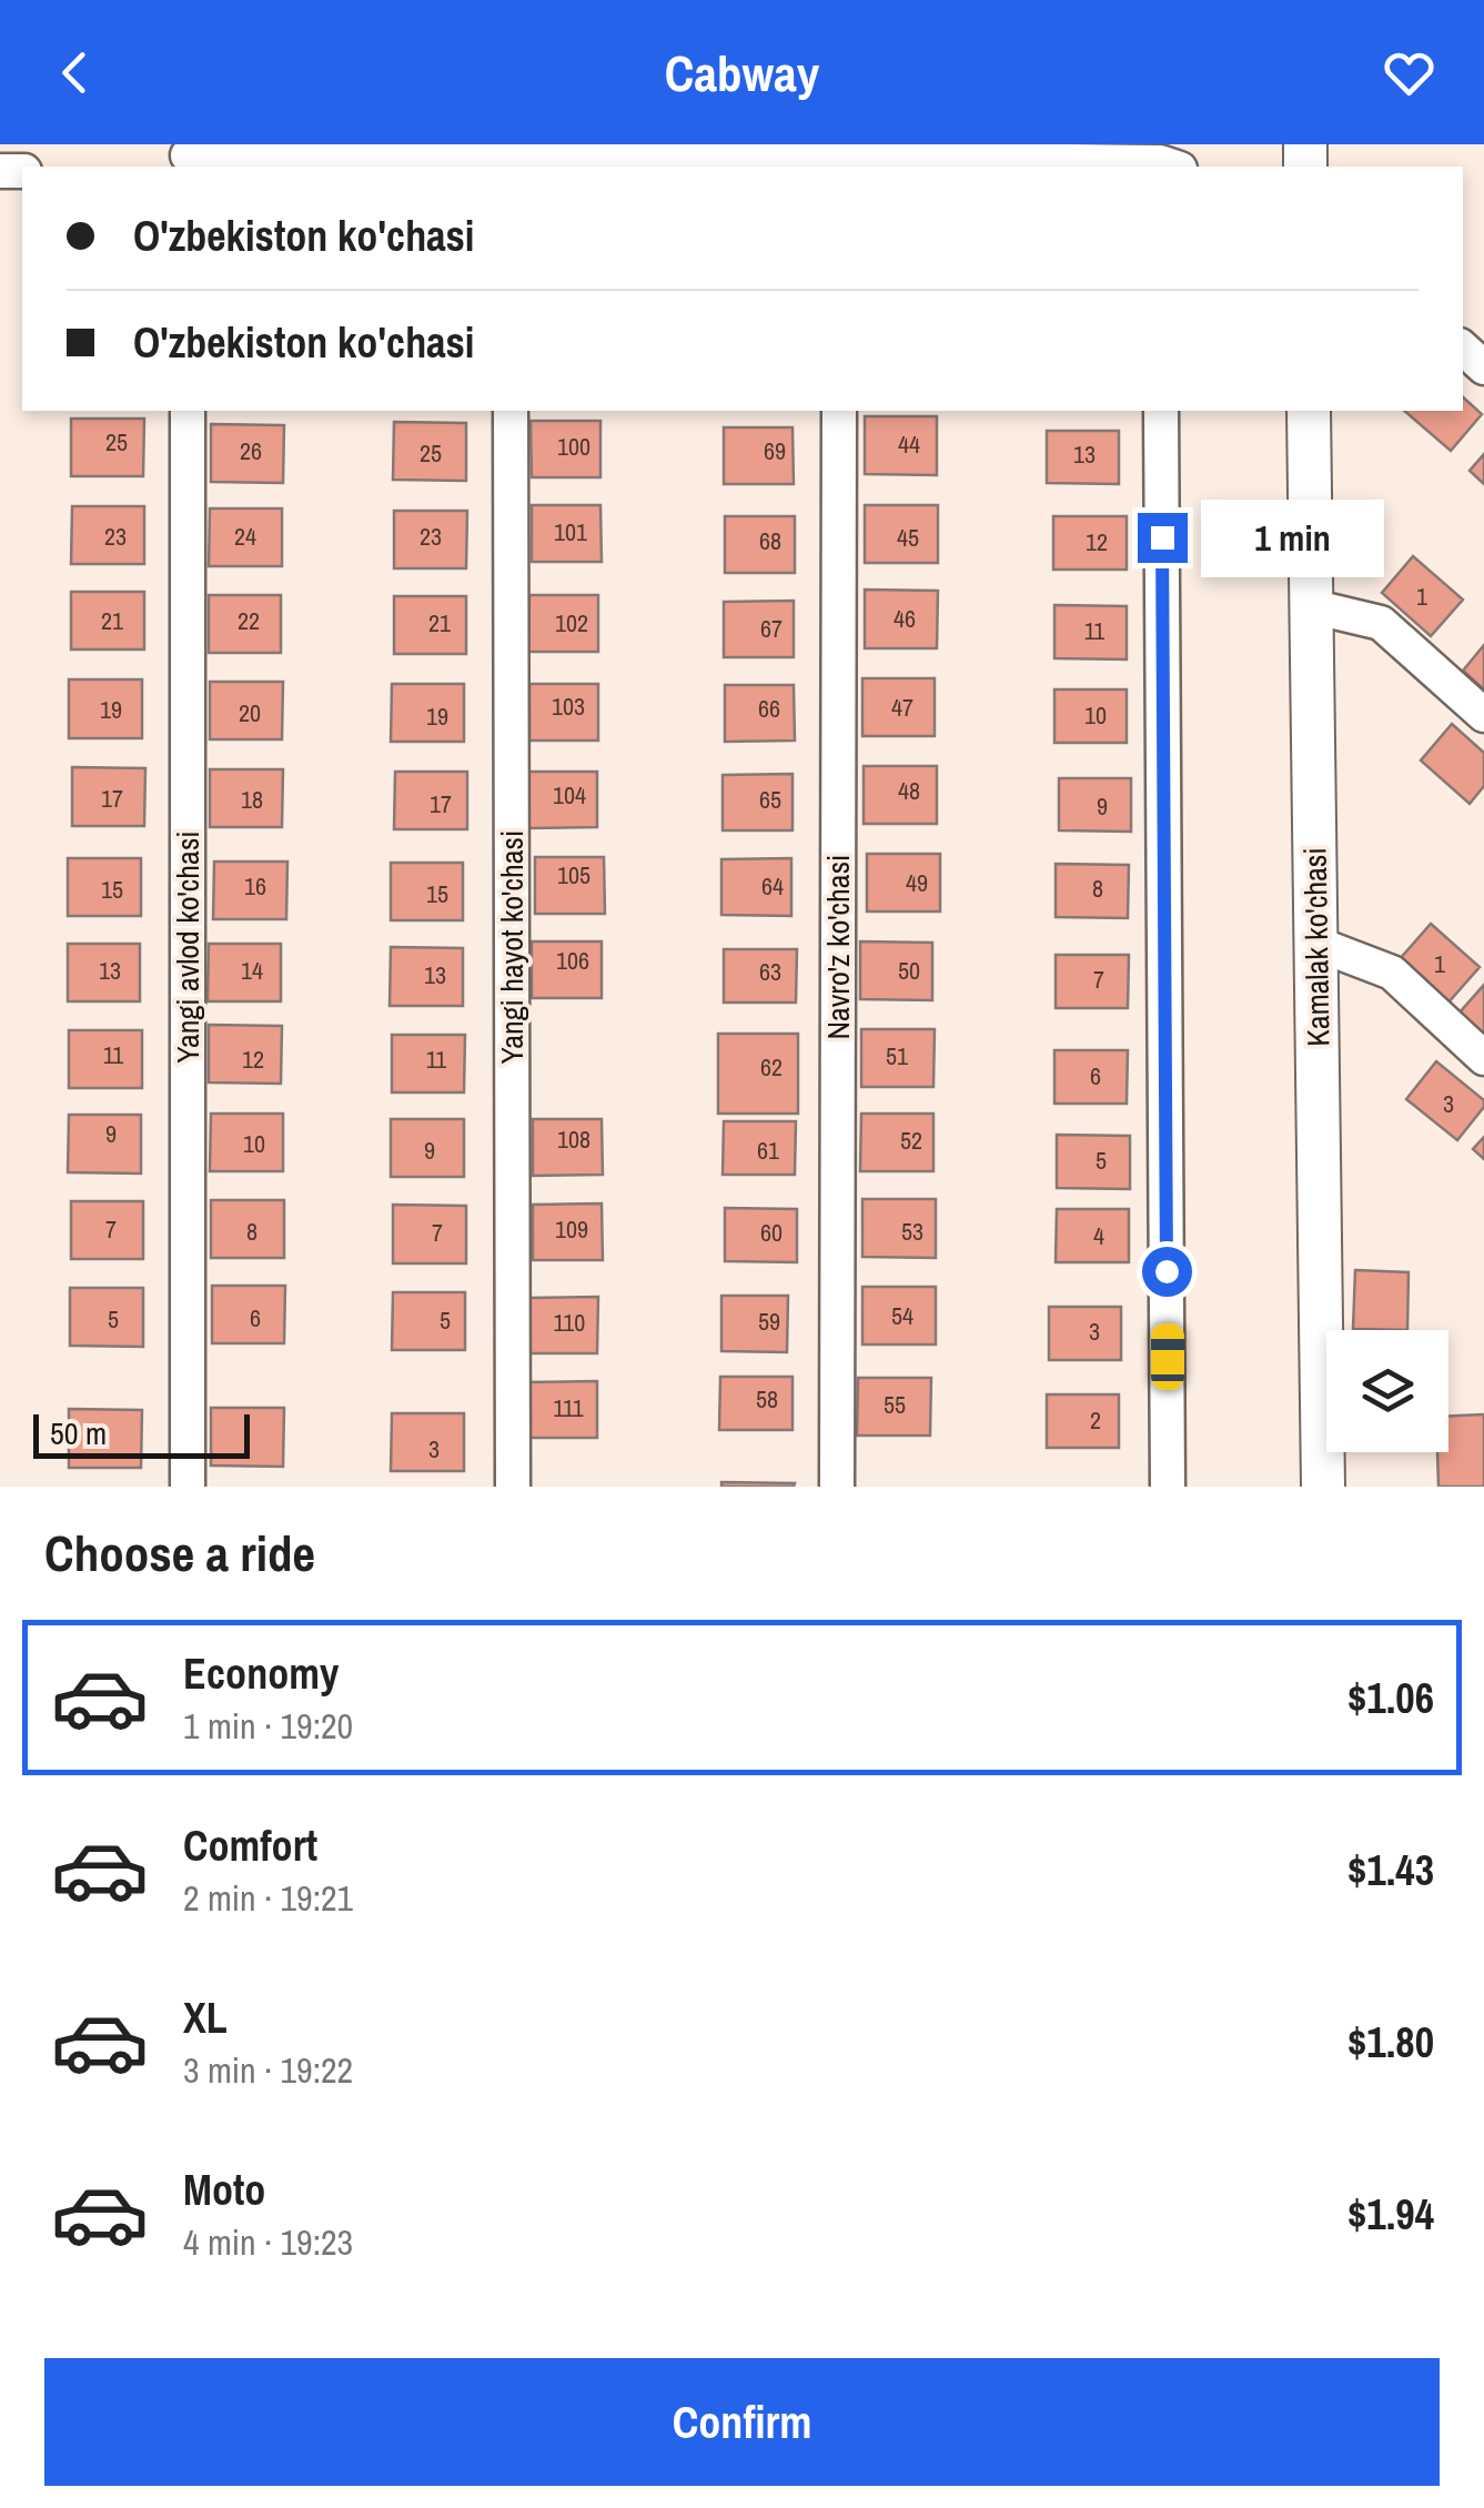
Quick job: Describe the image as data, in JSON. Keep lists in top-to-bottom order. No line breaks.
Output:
{"streets":{"main road":["Kamalak ko'chasi"],"street":["Yangi avlod ko'chasi","Yangi hayot ko'chasi","Navro'z ko'chasi"]},"house_numbers":["25","44","100","26","69","25","13","101","23","24","23","45","68","12","1","46","21","22","21","102","67","11","103","47","66","19","20","10","19","48","104","17","18","65","17","9","105","49","16","64","8","15","15","106","1","13","14","50","63","13","7","11","51","12","11","62","6","3","9","108","52","10","9","61","5","7","109","8","53","7","60","4","54","6","5","5","59","110","3","58","55","111","2","3"],"scale_bar":"50 m","page":{"header":"Cabway","banner":["O'zbekiston ko'chasi","O'zbekiston ko'chasi"],"bubble":"1 min","scale":"50 m","heading":"Choose a ride","list":[{"name":"Economy","note":"1 min · 19:20","value":"$1.06"},{"name":"Comfort","note":"2 min · 19:21","value":"$1.43"},{"name":"XL","note":"3 min · 19:22","value":"$1.80"},{"name":"Moto","note":"4 min · 19:23","value":"$1.94"}],"buttons":"Confirm"}}
